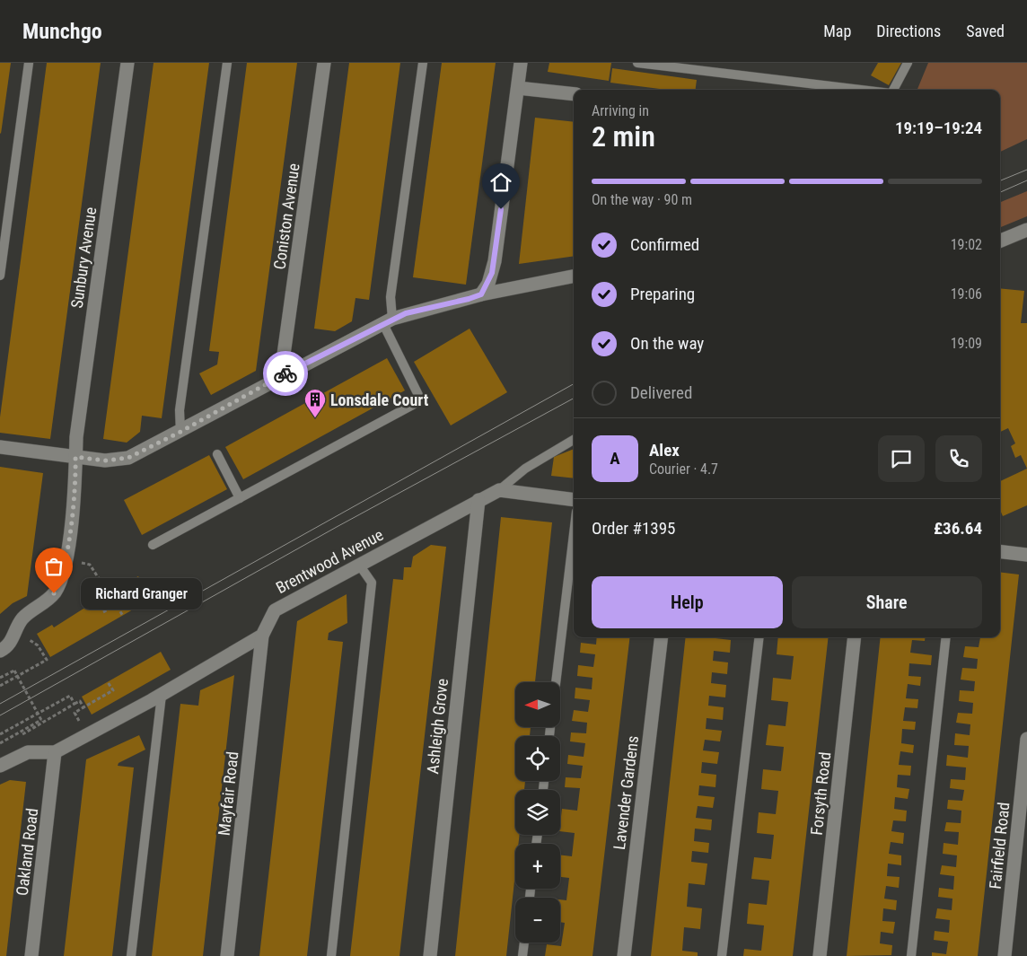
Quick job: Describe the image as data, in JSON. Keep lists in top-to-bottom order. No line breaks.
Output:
{"streets":{"street":["Coniston Avenue","Sunbury Avenue","Brentwood Avenue","Ashleigh Grove","Lavender Gardens","Mayfair Road","Forsyth Road","Fairfield Road","Oakland Road"]},"crossings":[["Brentwood Avenue","Ashleigh Grove"],["Brentwood Avenue","Mayfair Road"]],"places":{"building":["Lonsdale Court"],"other":["Richard Granger"]},"north":"left","page":{"header":"Munchgo","nav":["Map","Directions","Saved"],"heading":["2 min","Arriving in","19:19–19:24"],"panel":["Alex","Courier · 4.7","Order #1395","£36.64"],"bar":"On the way · 90 m","list":[["Confirmed","19:02"],["Preparing","19:06"],["On the way","19:09"],"Delivered"],"round":"A","buttons":["Help","Share"],"bubble":"Richard Granger","map_buttons":["+","−"]}}
